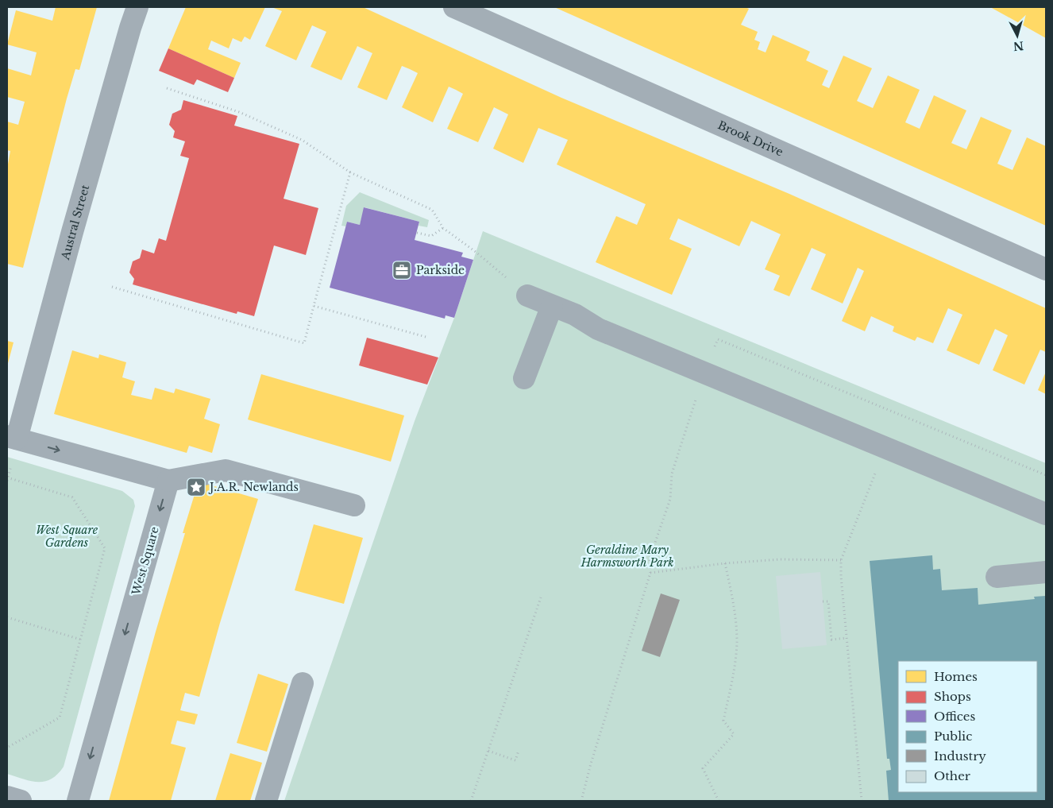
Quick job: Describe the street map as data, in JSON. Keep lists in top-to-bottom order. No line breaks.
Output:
{"streets":{"street":["Brook Drive","Austral Street","West Square"]},"parks":["West Square Gardens","Geraldine Mary Harmsworth Park"],"places":{"office":["Parkside"],"place":["J.A.R. Newlands"]},"legend":["Homes","Shops","Offices","Public","Industry","Other"],"north":"bottom"}
